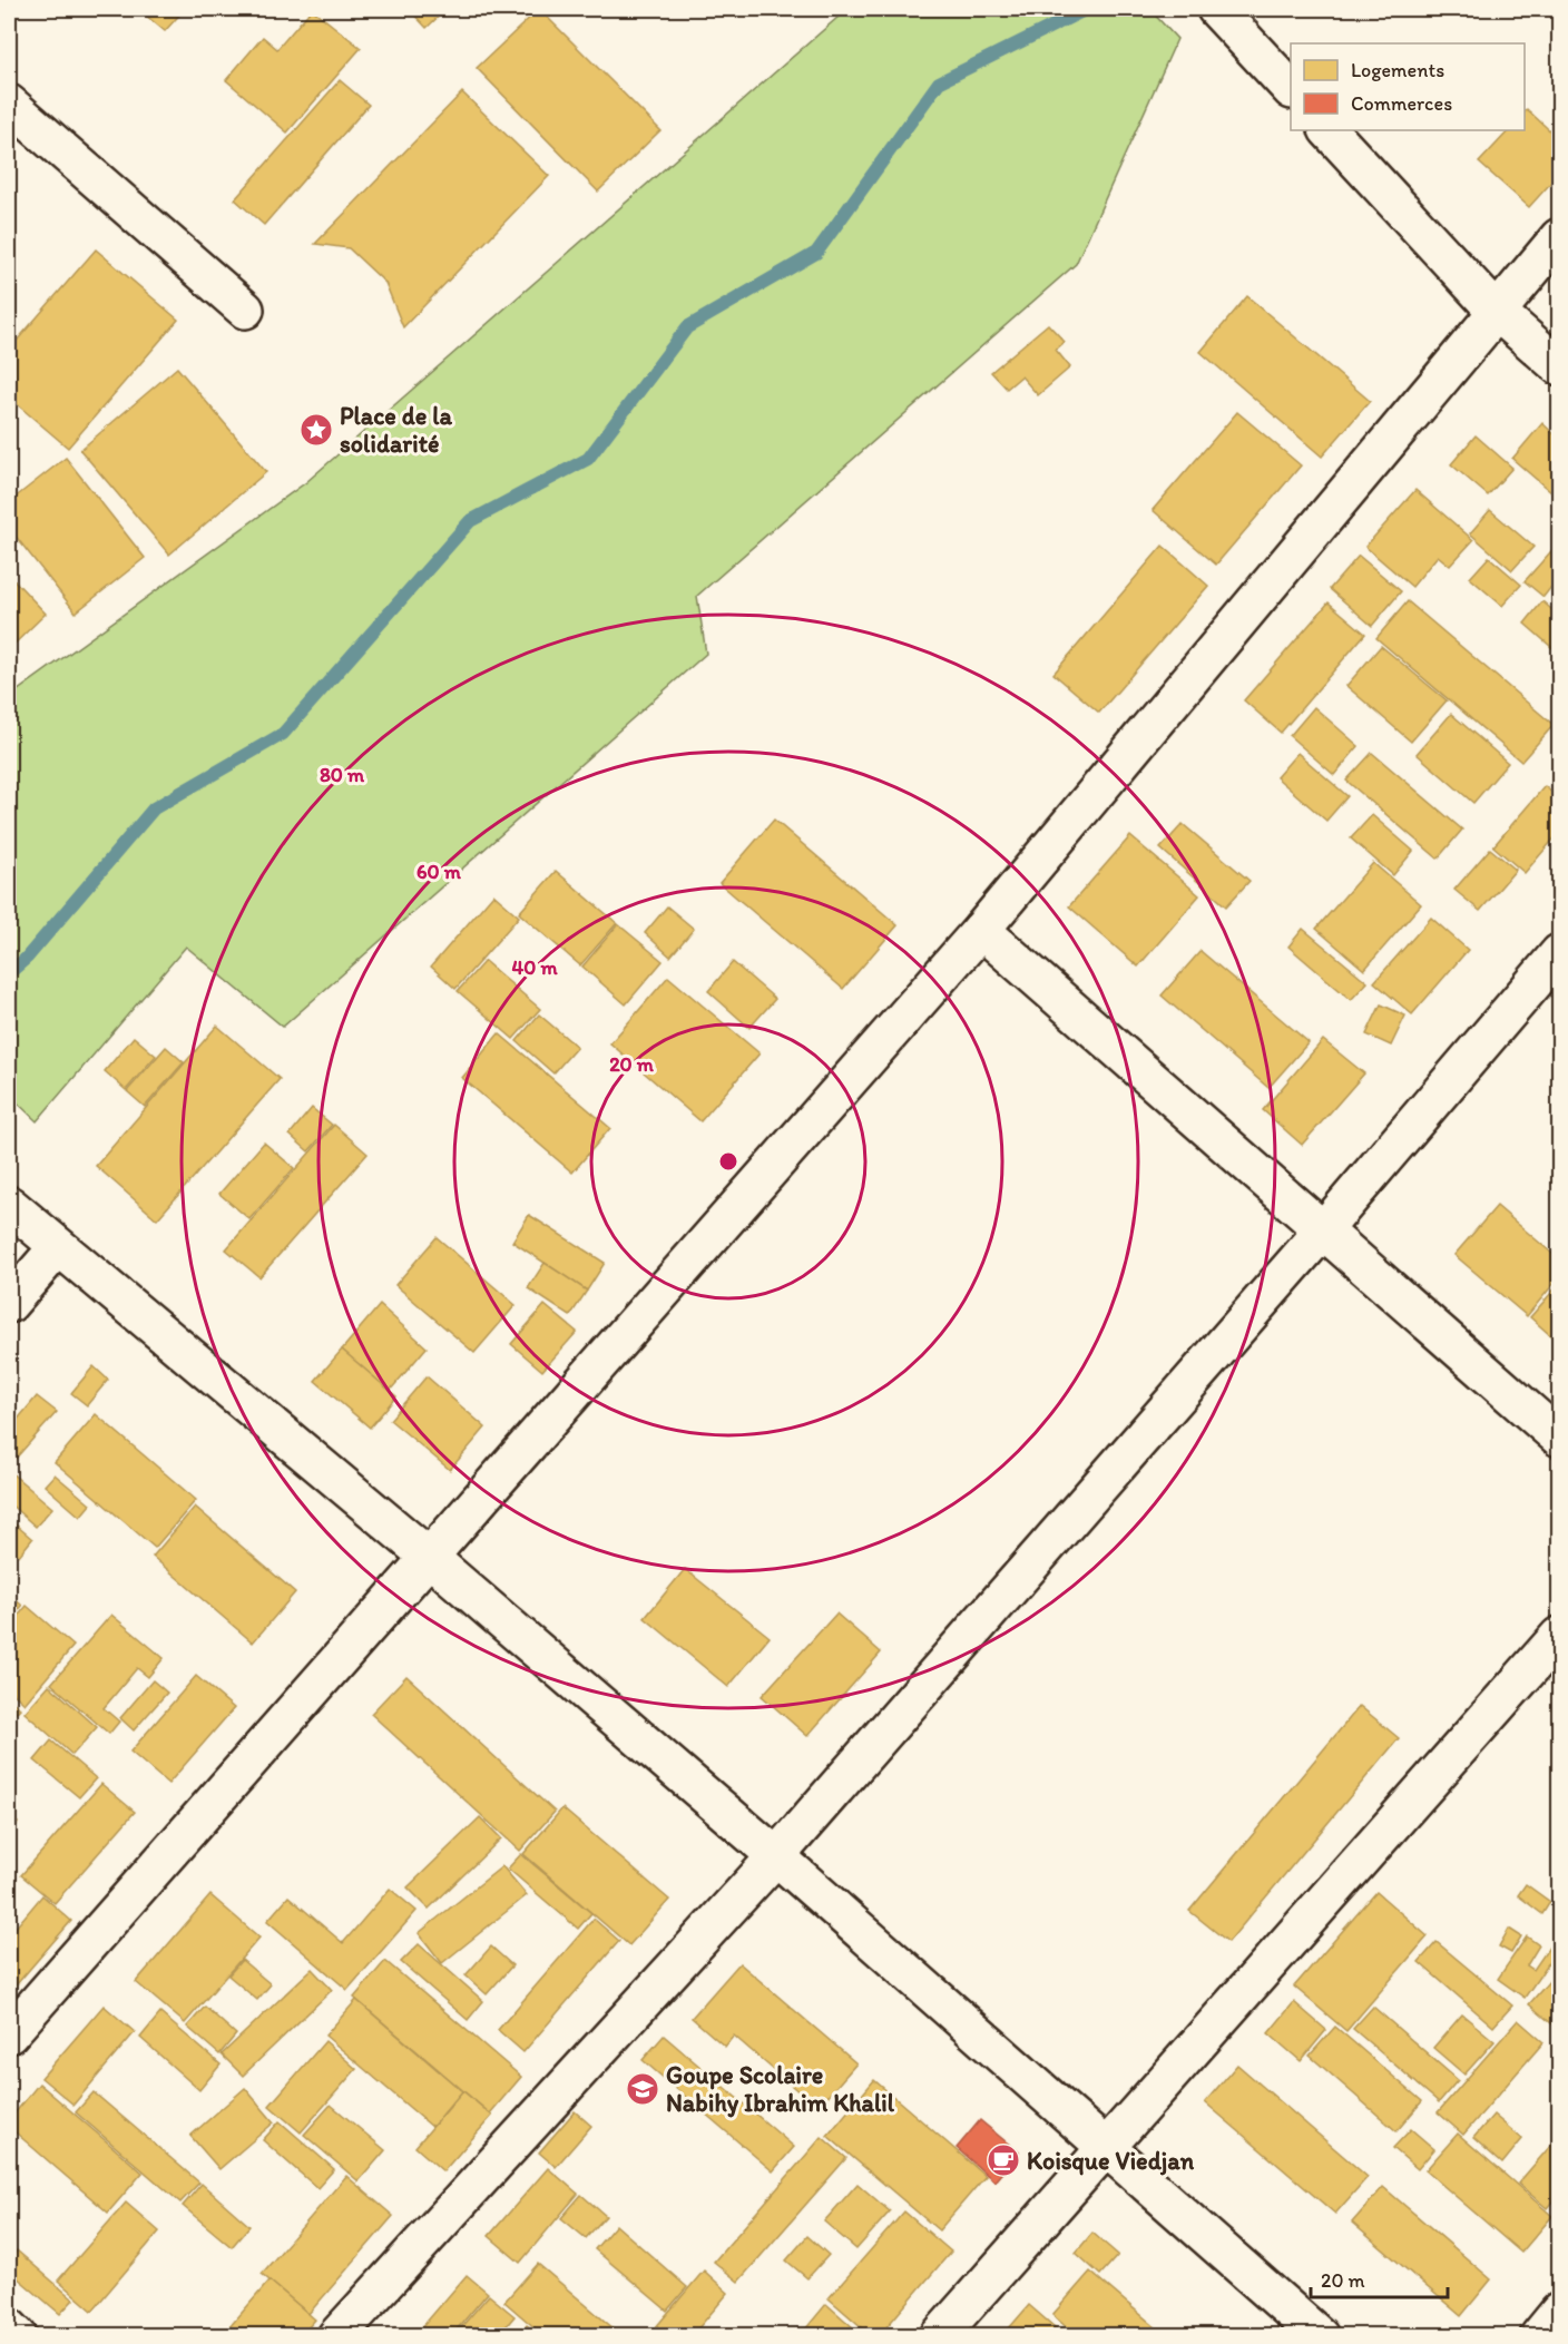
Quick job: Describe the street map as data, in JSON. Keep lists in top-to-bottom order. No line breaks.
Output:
{"places":{"place":["Place de la solidarité"],"school or university":["Goupe Scolaire Nabihy Ibrahim Khalil"],"cafe":["Koisque Viedjan"]},"legend":["Logements","Commerces"],"scale_bar":"20 m","rings":["80 m","60 m","40 m","20 m"]}
